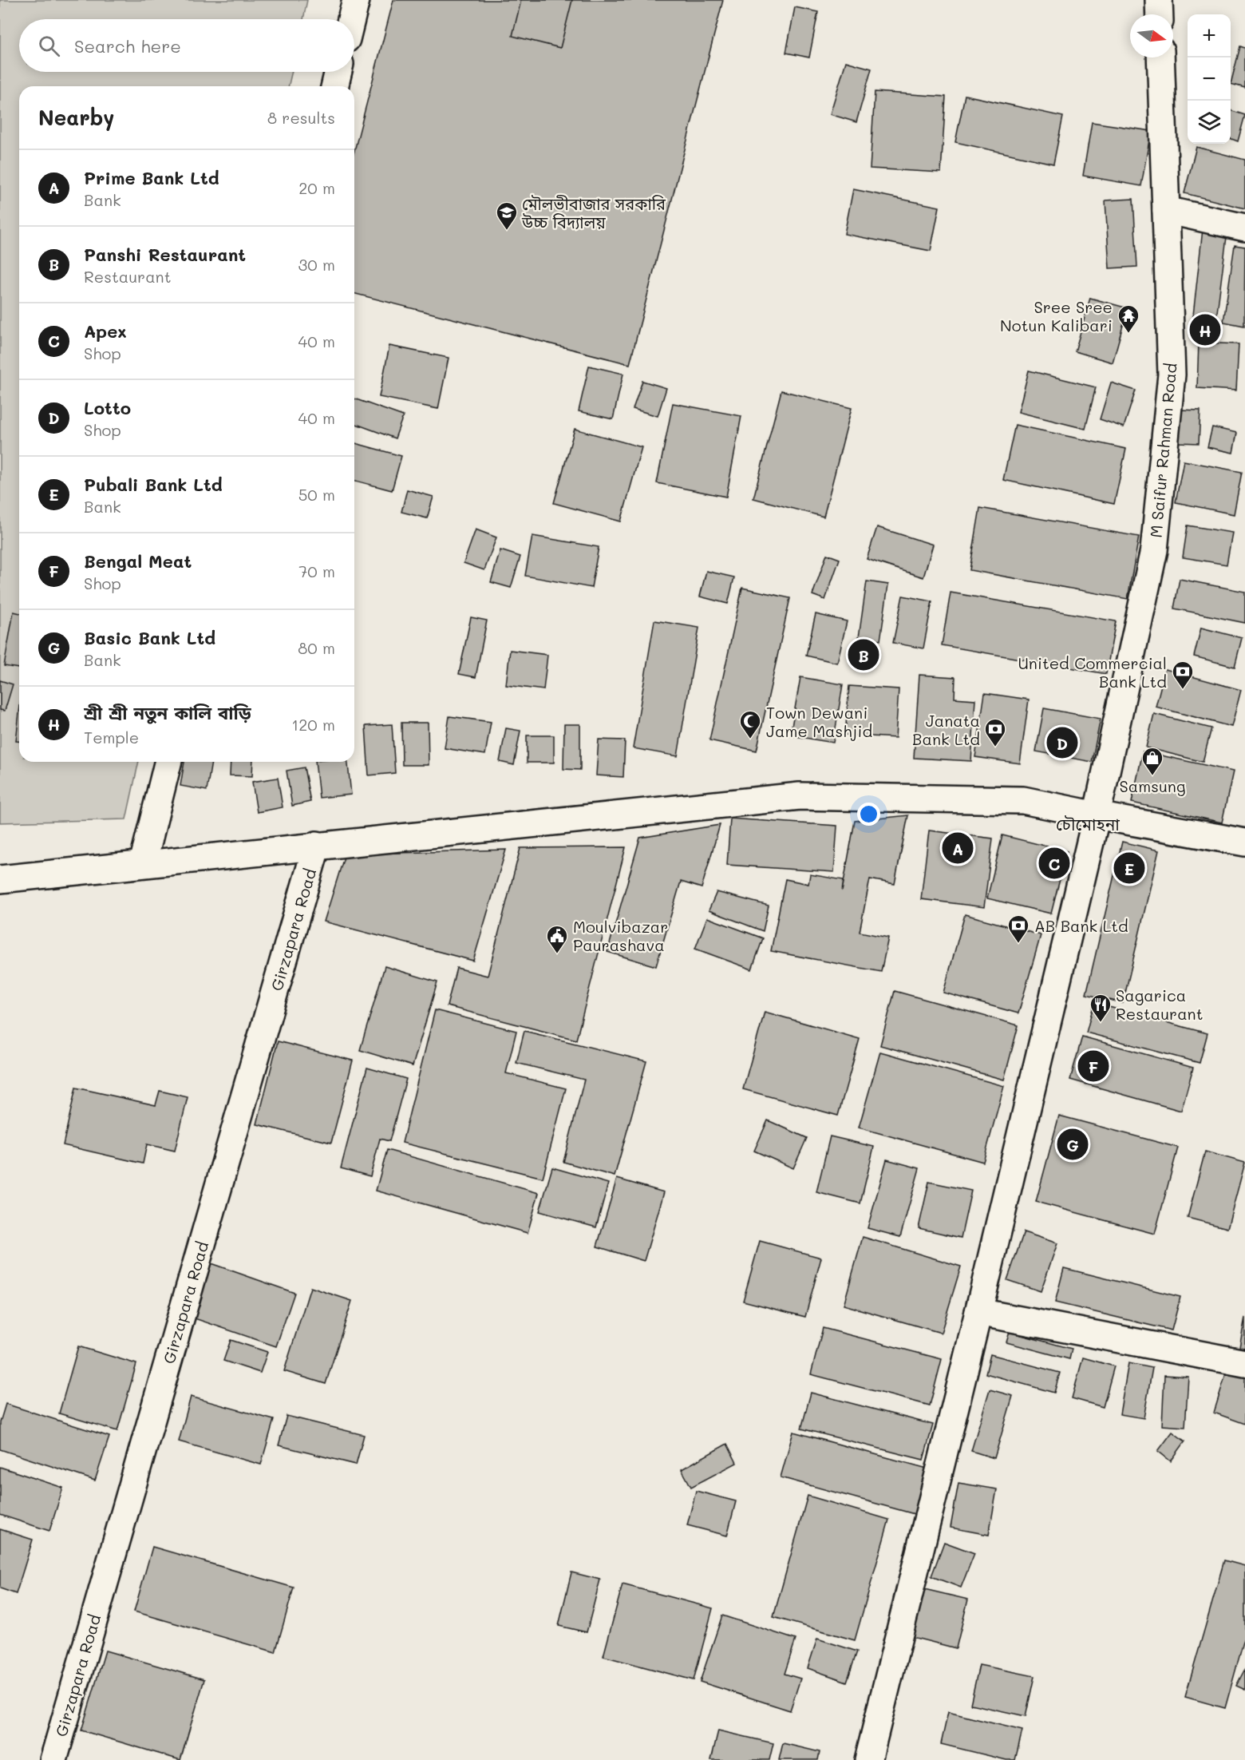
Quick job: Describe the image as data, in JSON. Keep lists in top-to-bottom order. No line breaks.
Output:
{"streets":{"main road":["M Saifur Rahman Road","Girzapara Road"]},"districts":["চৌমোহনা"],"places":{"school or university":["মৌলভীবাজার সরকারি উচ্চ বিদ্যালয়"],"temple":["Sree Sree Notun Kalibari"],"bank":["United Commercial Bank Ltd","Janata Bank Ltd","AB Bank Ltd"],"mosque":["Town Dewani Jame Mashjid"],"shop":["Samsung"],"public building":["Moulvibazar Paurashava"],"restaurant":["Sagarica Restaurant"]},"north":"right","page":{"map_buttons":["+","−"],"search":"Search here","heading":["Nearby","8 results"],"list":[{"mark":"A","name":"Prime Bank Ltd","note":"Bank","value":"20 m"},{"mark":"B","name":"Panshi Restaurant","note":"Restaurant","value":"30 m"},{"mark":"C","name":"Apex","note":"Shop","value":"40 m"},{"mark":"D","name":"Lotto","note":"Shop","value":"40 m"},{"mark":"E","name":"Pubali Bank Ltd","note":"Bank","value":"50 m"},{"mark":"F","name":"Bengal Meat","note":"Shop","value":"70 m"},{"mark":"G","name":"Basic Bank Ltd","note":"Bank","value":"80 m"},{"mark":"H","name":"শ্রী শ্রী নতুন কালি বাড়ি","note":"Temple","value":"120 m"}],"pins":["H","B","D","A","C","E","F","G"]}}
